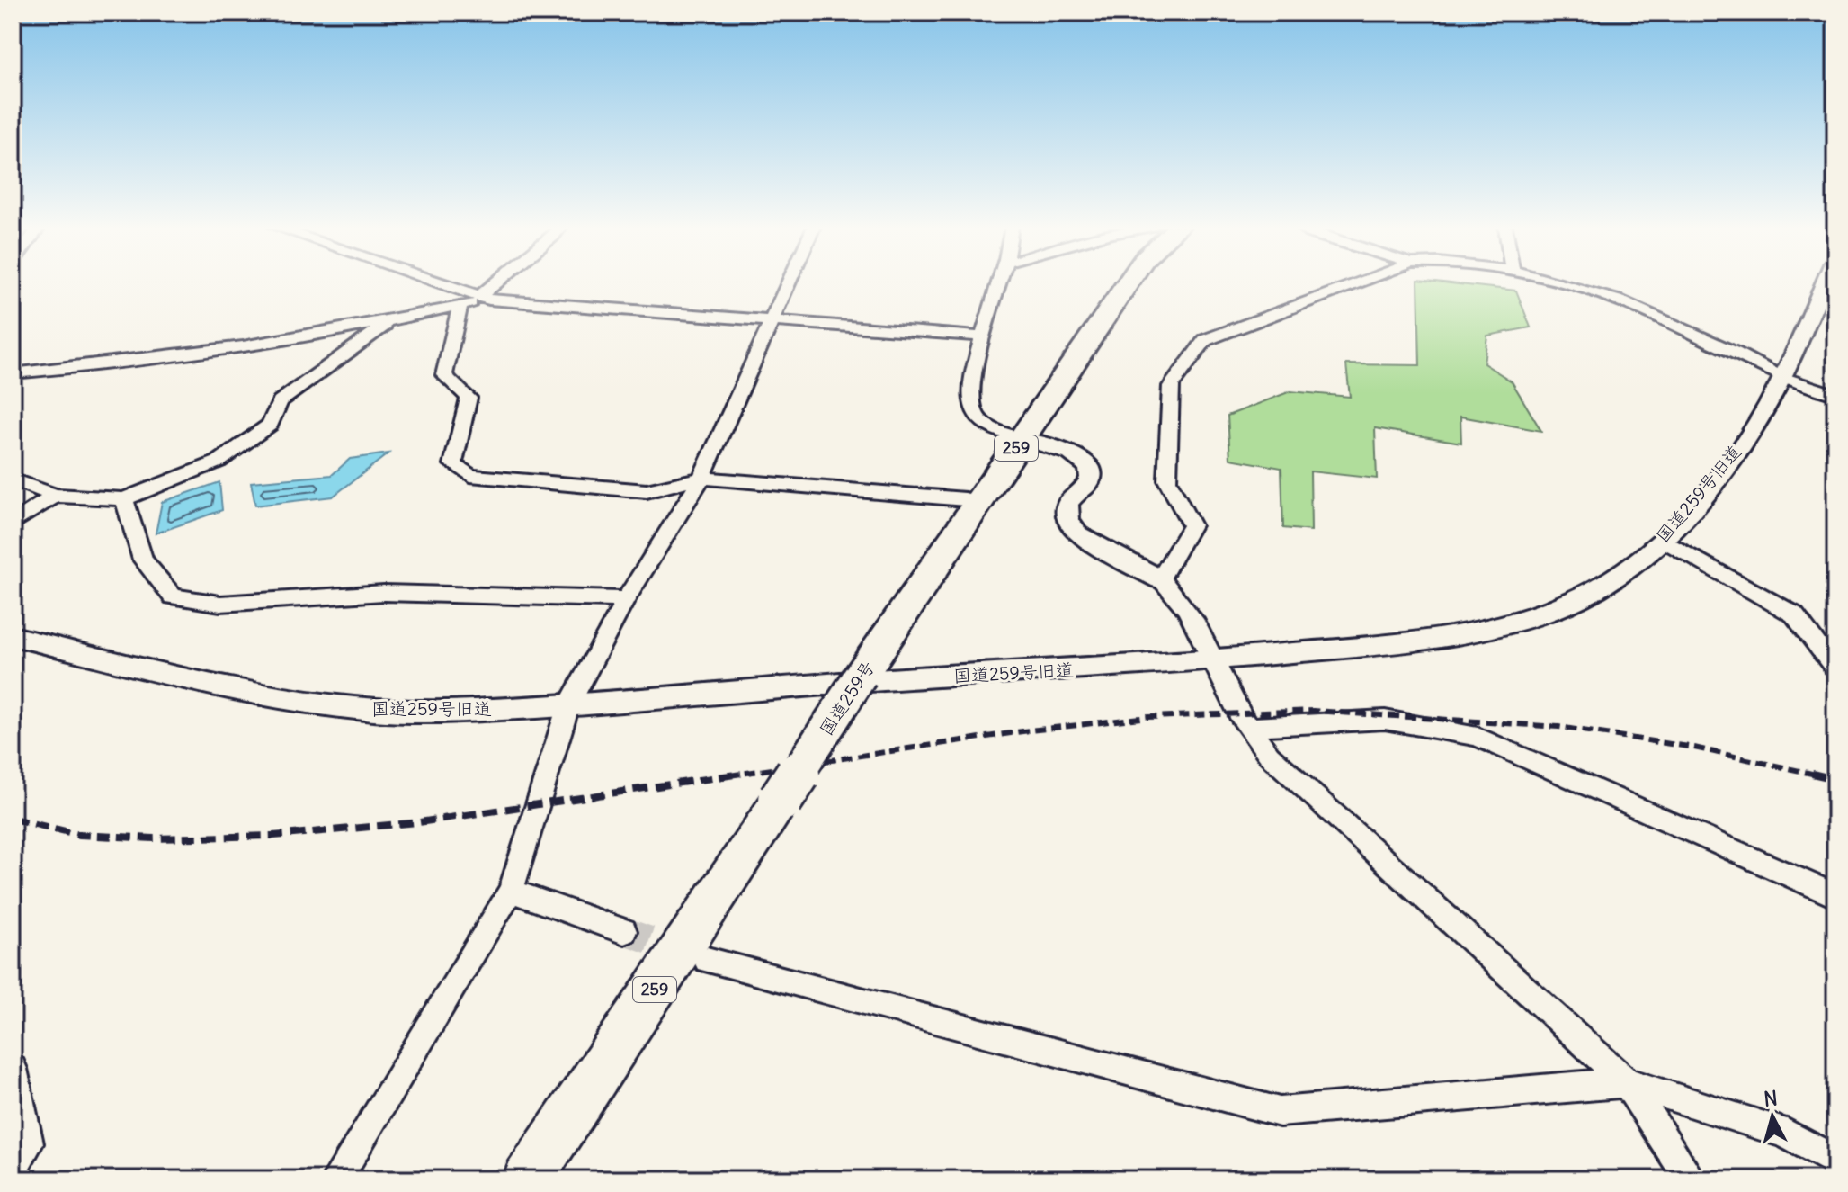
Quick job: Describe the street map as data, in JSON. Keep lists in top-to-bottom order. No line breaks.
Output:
{"streets":{"highway":["259","国道259号"],"street":["国道259号旧道"]},"north":"top"}
